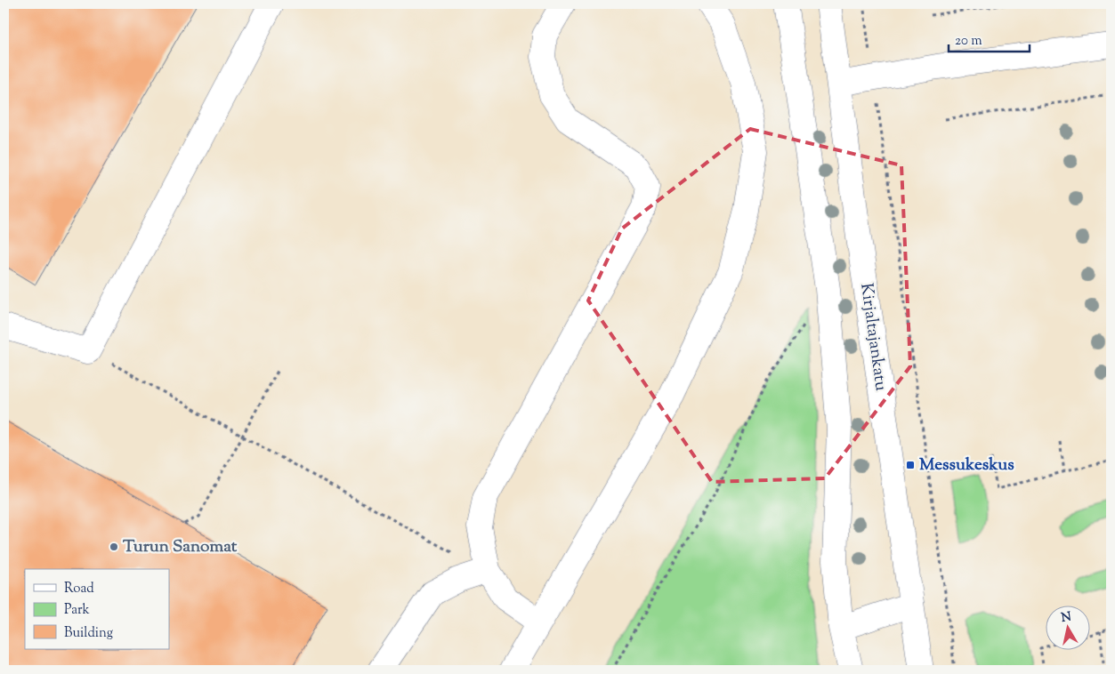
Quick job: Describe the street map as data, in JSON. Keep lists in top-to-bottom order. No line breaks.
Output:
{"streets":{"street":["Kirjaltajankatu"]},"places":{"transit":["Messukeskus"],"other":["Turun Sanomat"]},"legend":["Road","Park","Building"],"scale_bar":"20 m","north":"top"}
